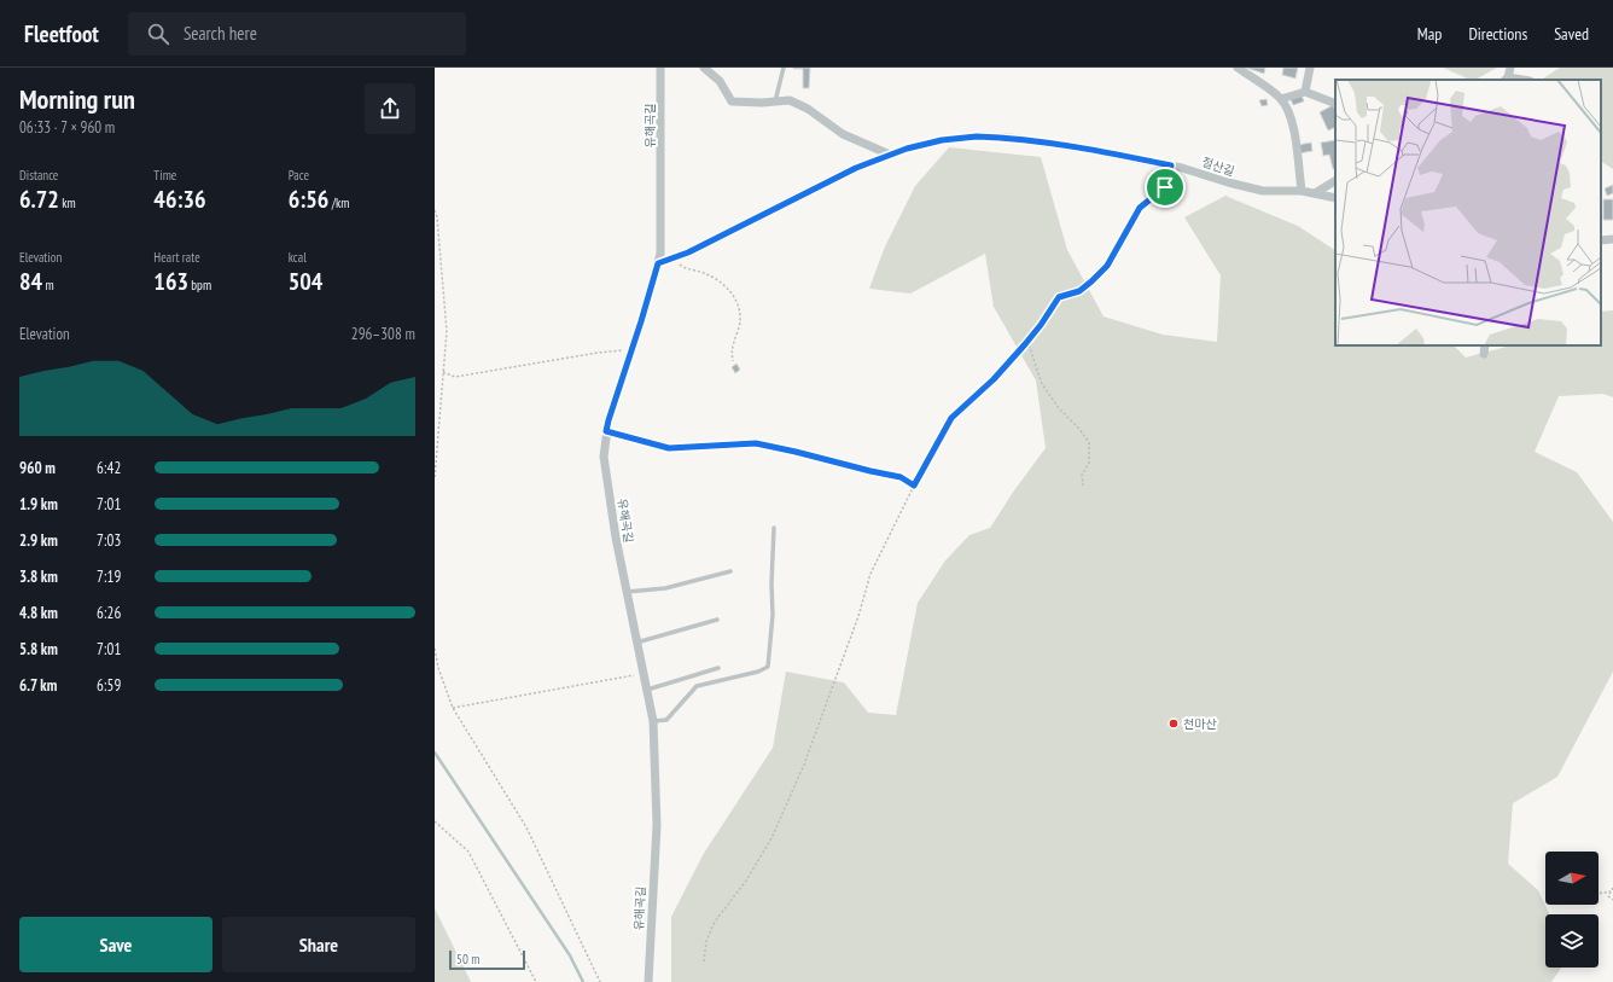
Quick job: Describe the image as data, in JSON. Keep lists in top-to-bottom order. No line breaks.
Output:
{"streets":{"street":["유해곡길","절산길"]},"crossings":[["유해곡길","절산길"]],"places":["천마산"],"scale_bar":"50 m","north":"right","page":{"header":"Fleetfoot","search":"Search here","nav":["Map","Directions","Saved"],"heading":["Morning run","06:33 · 7 × 960 m"],"stats":[["Distance","6.72 km"],["Time","46:36"],["Pace","6:56 /km"],["Elevation","84 m"],["Heart rate","163 bpm"],["kcal","504"]],"chart":["Elevation","296–308 m"],"list":[{"name":"960 m","note":"6:42"},{"name":"1.9 km","note":"7:01"},{"name":"2.9 km","note":"7:03"},{"name":"3.8 km","note":"7:19"},{"name":"4.8 km","note":"6:26"},{"name":"5.8 km","note":"7:01"},{"name":"6.7 km","note":"6:59"}],"buttons":["Save","Share"],"scale":"50 m"}}
